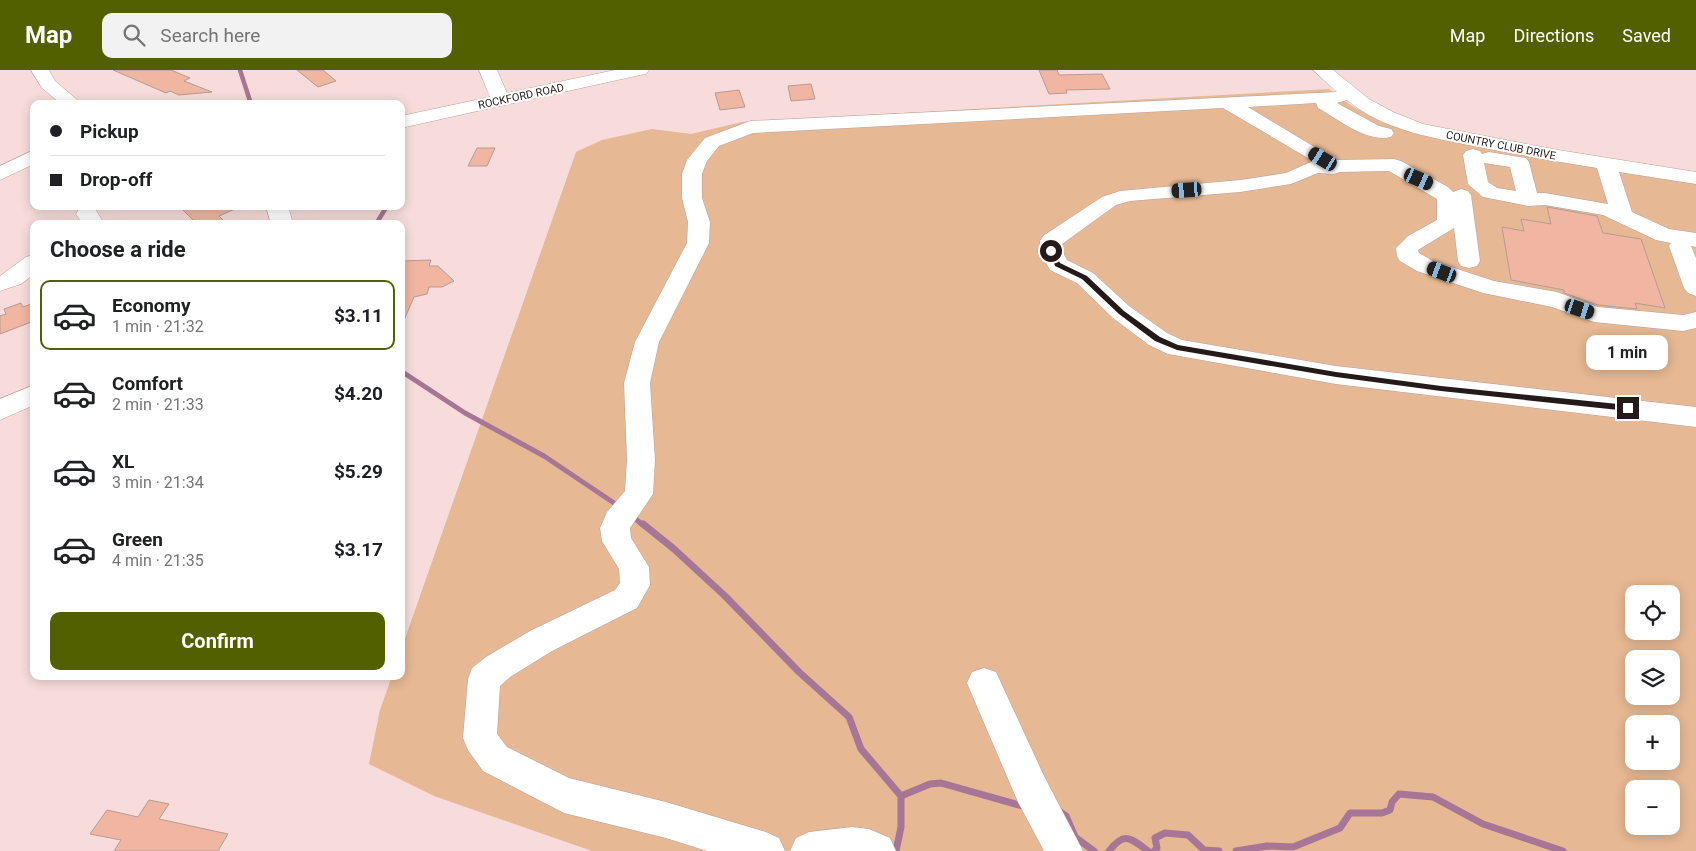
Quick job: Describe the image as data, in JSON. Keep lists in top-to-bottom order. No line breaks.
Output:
{"streets":{"street":["ROCKFORD ROAD","COUNTRY CLUB DRIVE"]},"page":{"header":"Map","search":"Search here","nav":["Map","Directions","Saved"],"banner":["Pickup","Drop-off"],"heading":"Choose a ride","list":[{"name":"Economy","note":"1 min · 21:32","value":"$3.11"},{"name":"Comfort","note":"2 min · 21:33","value":"$4.20"},{"name":"XL","note":"3 min · 21:34","value":"$5.29"},{"name":"Green","note":"4 min · 21:35","value":"$3.17"}],"bubble":"1 min","map_buttons":["+","−"],"buttons":"Confirm"}}
